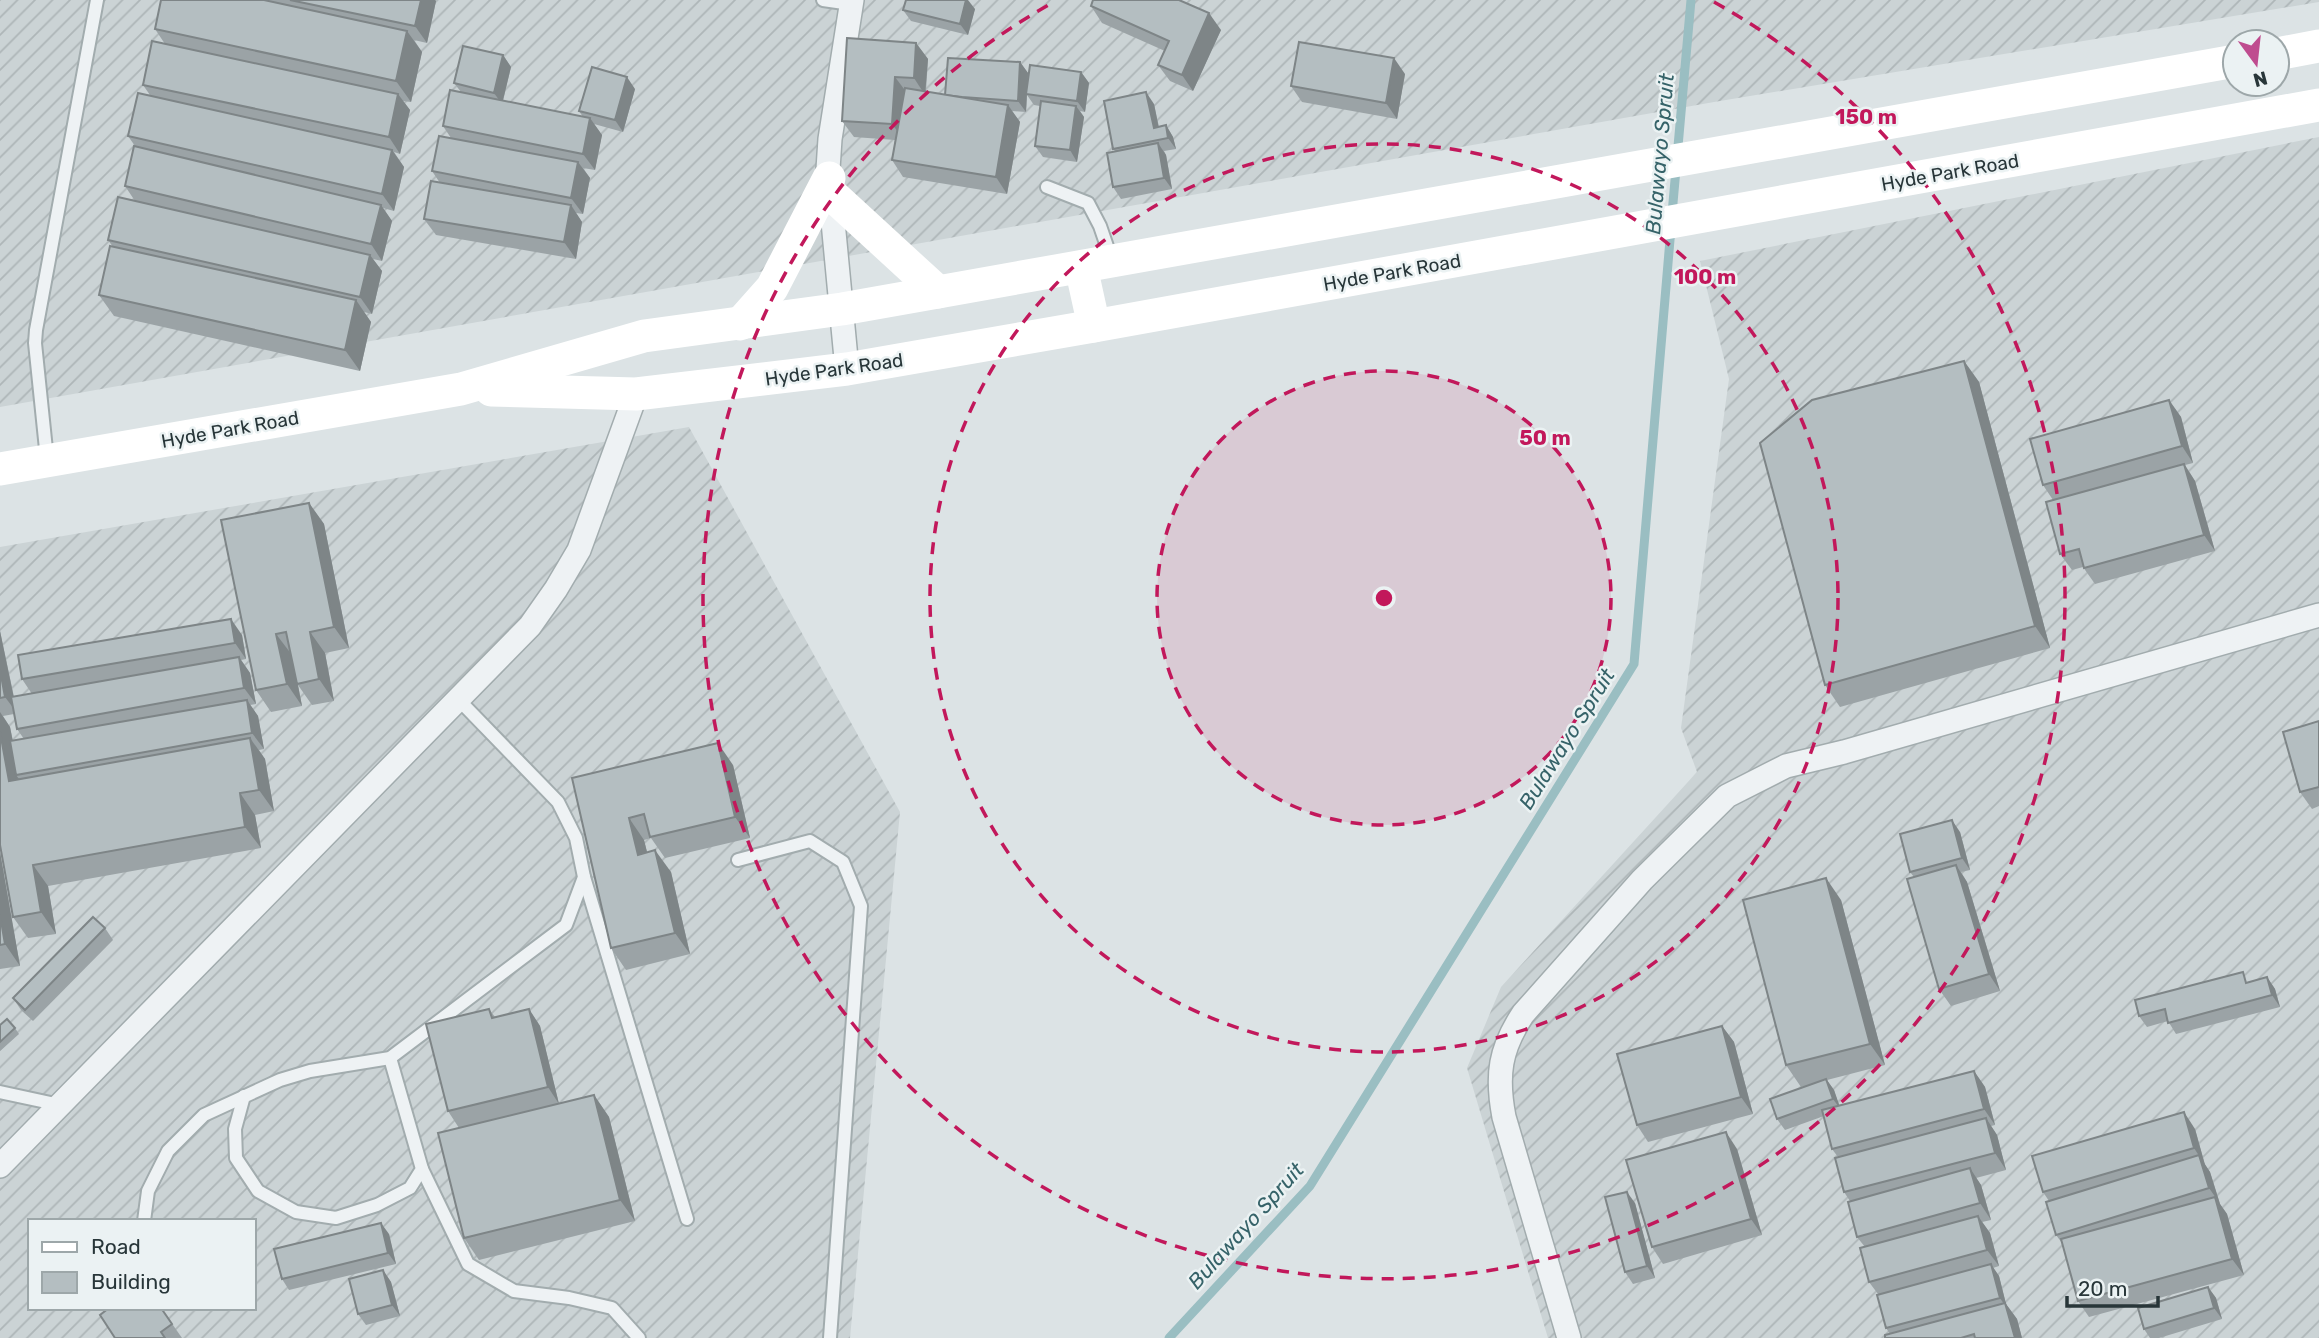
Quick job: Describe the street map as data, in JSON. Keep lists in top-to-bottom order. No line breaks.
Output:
{"streets":{"street":["Hyde Park Road"]},"water":["Bulawayo Spruit"],"legend":["Road","Building"],"scale_bar":"20 m","north":"bottom","rings":["150 m","100 m","50 m"]}
